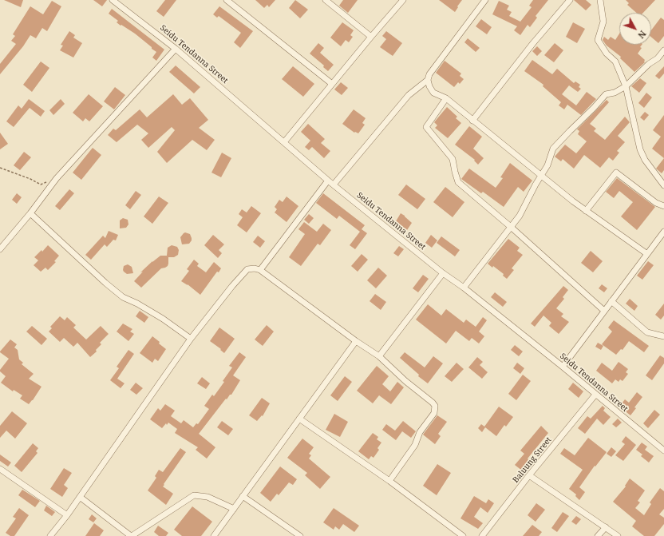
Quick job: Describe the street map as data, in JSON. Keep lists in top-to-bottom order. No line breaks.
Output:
{"streets":{"street":["Seidu Tendanna Street","Baluung Street"]},"crossings":[["Seidu Tendanna Street","Baluung Street"]],"north":"bottom right"}
